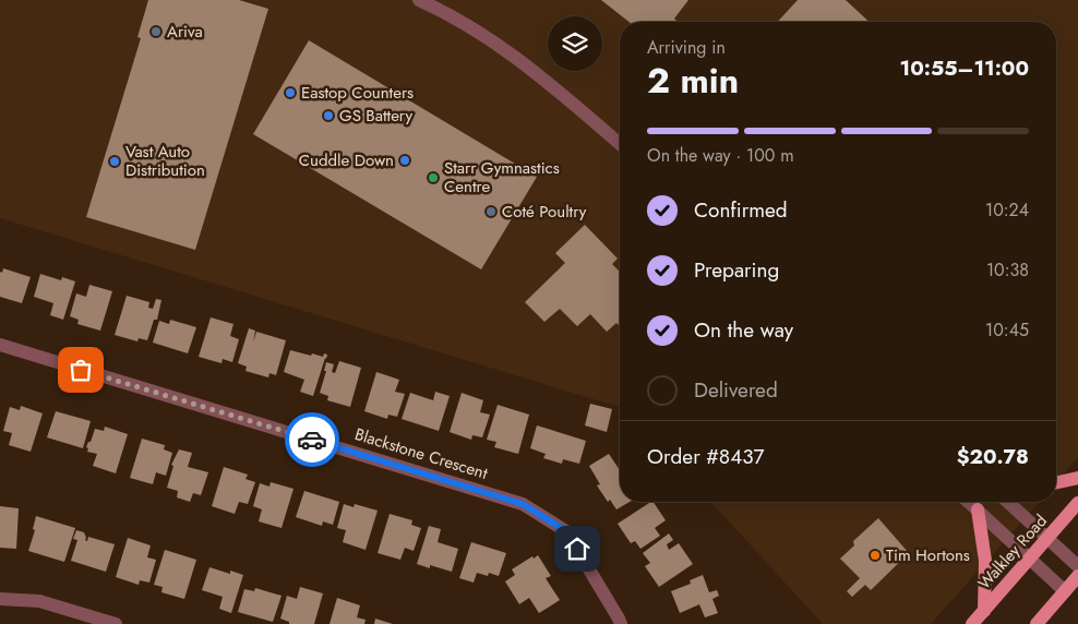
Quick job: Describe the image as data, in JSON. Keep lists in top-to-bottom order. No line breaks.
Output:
{"streets":{"main road":["Walkley Road"],"street":["Blackstone Crescent"]},"places":["Ariva","Eastop Counters","GS Battery","Cuddle Down","Vast Auto Distribution","Starr Gymnastics Centre","Coté Poultry","Tim Hortons"],"page":{"heading":["2 min","Arriving in","10:55–11:00"],"panel":["Order #8437","$20.78"],"bar":"On the way · 100 m","list":[["Confirmed","10:24"],["Preparing","10:38"],["On the way","10:45"],"Delivered"]}}
